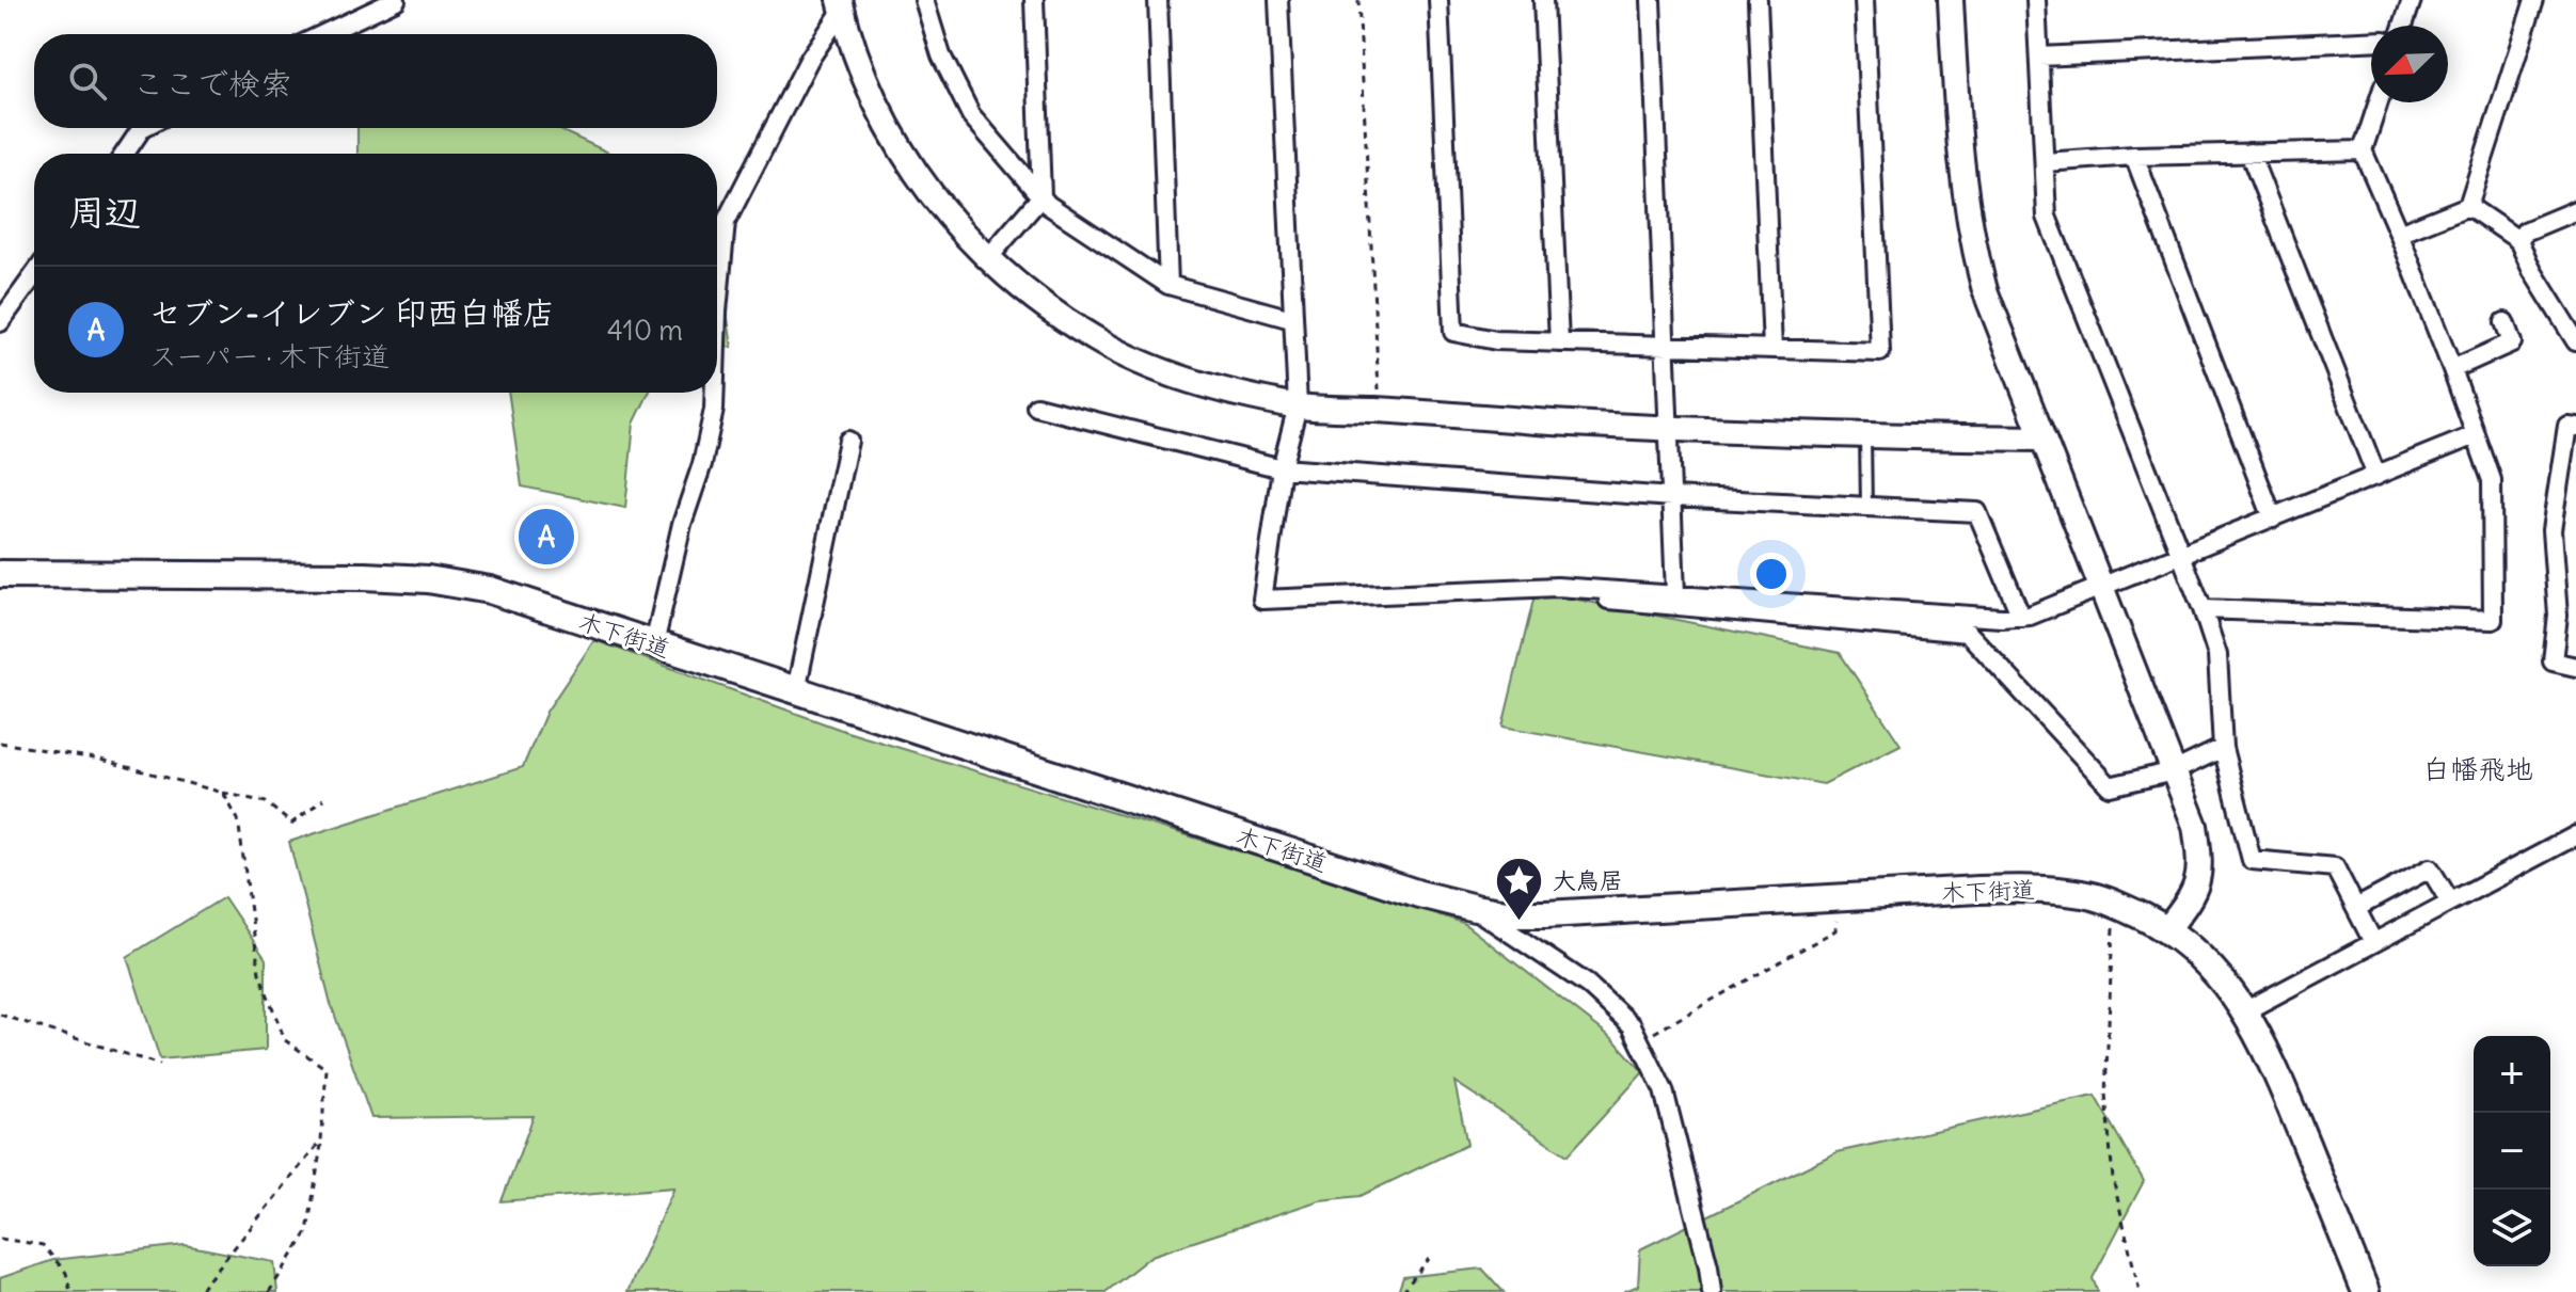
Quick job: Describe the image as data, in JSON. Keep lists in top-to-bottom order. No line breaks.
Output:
{"streets":{"main road":["木下街道"]},"districts":["白幡飛地"],"places":{"place":["大鳥居"]},"north":"bottom left","page":{"search":"ここで検索","heading":"周辺","list":[{"mark":"A","name":"セブン-イレブン 印西白幡店","note":"スーパー · 木下街道","value":"410 m"}],"pins":"A","map_buttons":["+","−"]}}
